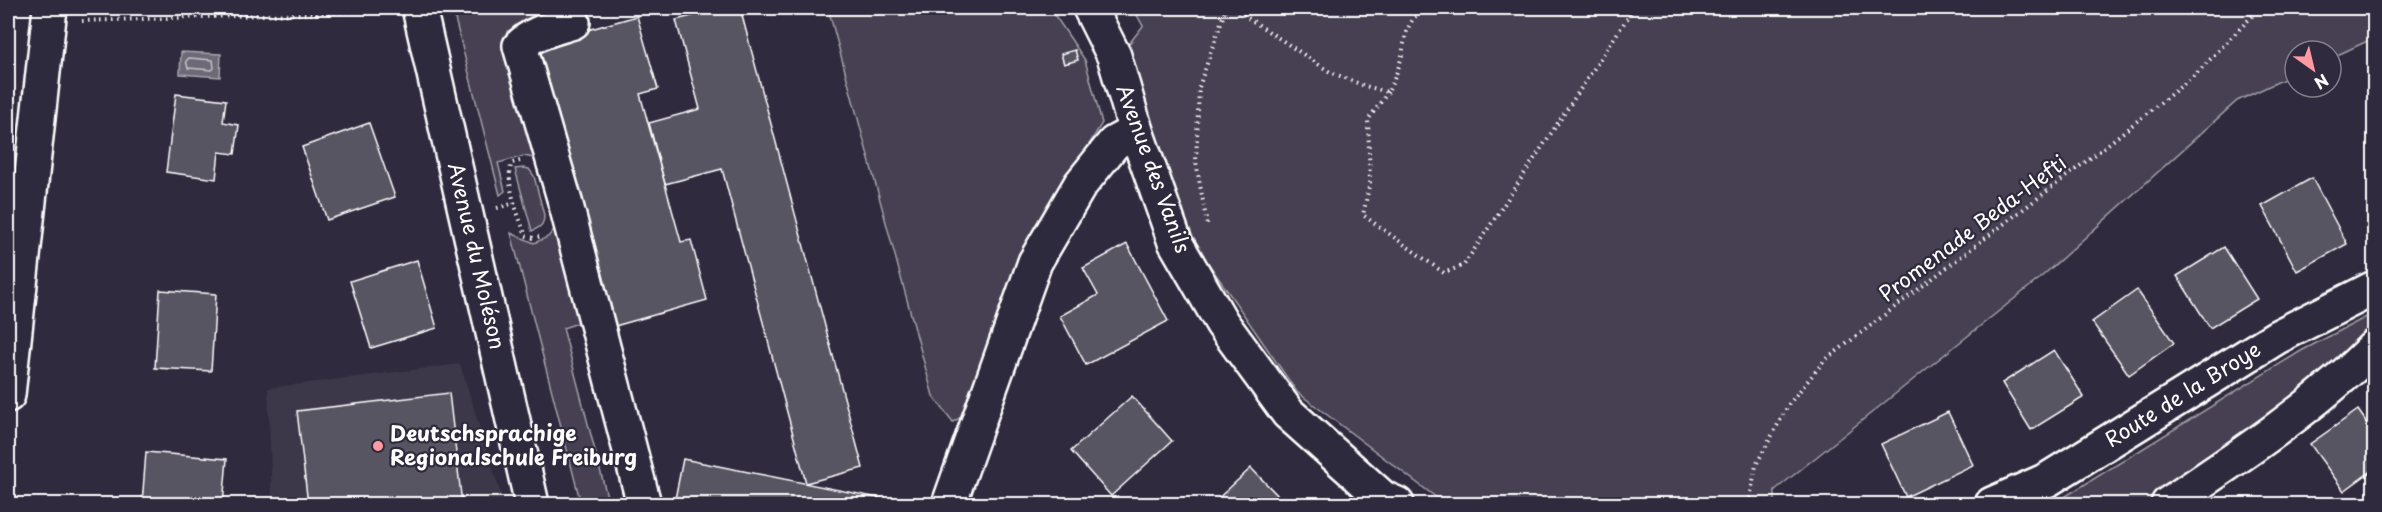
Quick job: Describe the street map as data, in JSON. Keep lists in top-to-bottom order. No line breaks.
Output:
{"streets":{"street":["Avenue des Vanils","Avenue du Moléson","Route de la Broye"],"path":["Promenade Beda-Hefti"]},"places":["Deutschsprachige Regionalschule Freiburg"],"north":"bottom right"}
